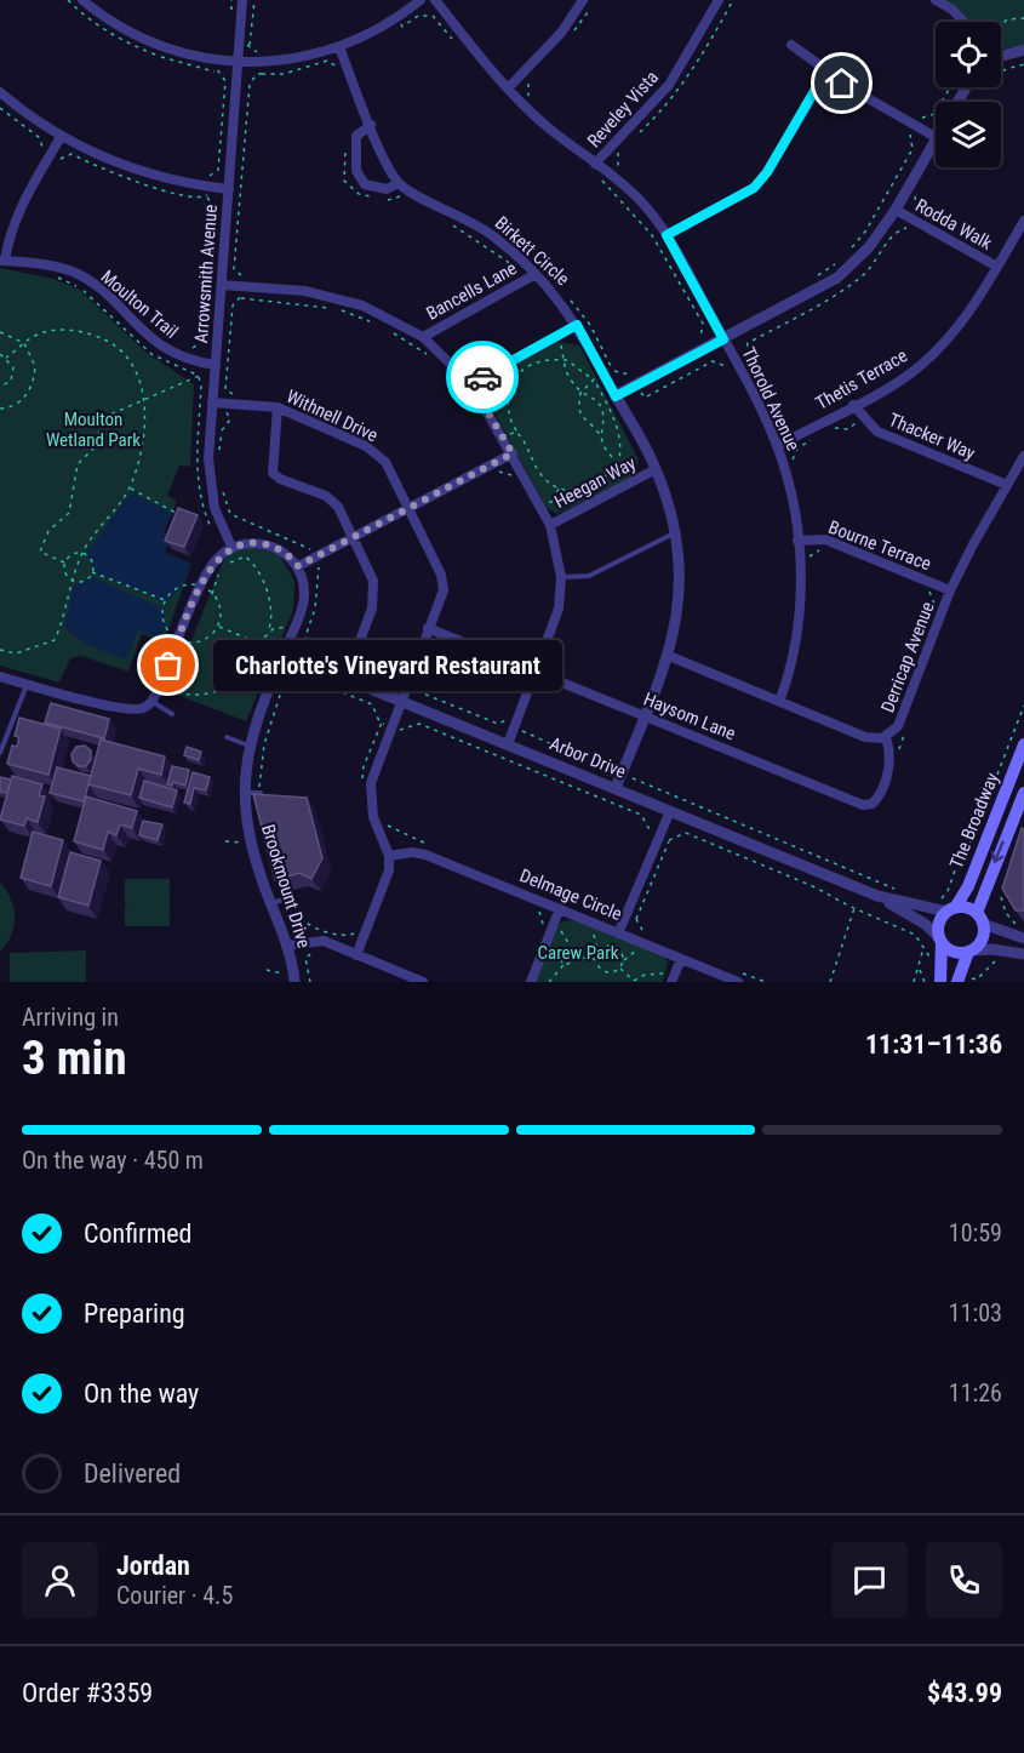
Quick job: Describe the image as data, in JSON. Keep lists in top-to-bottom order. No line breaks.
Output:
{"streets":{"main road":["The Broadway"],"street":["Reveley Vista","Rodda Walk","Birkett Circle","Arrowsmith Avenue","Bancells Lane","Moulton Trail","Thetis Terrace","Thorold Avenue","Withnell Drive","Thacker Way","Heegan Way","Bourne Terrace","Derricap Avenue","Haysom Lane","Arbor Drive","Brookmount Drive","Delmage Circle"]},"crossings":[["Reveley Vista","Thorold Avenue"],["Rodda Walk","Thetis Terrace"],["Birkett Circle","Bancells Lane"],["Birkett Circle","Heegan Way"],["Birkett Circle","Derricap Avenue"],["Birkett Circle","Haysom Lane"],["Birkett Circle","Arbor Drive"],["Arrowsmith Avenue","Moulton Trail"],["Arrowsmith Avenue","Withnell Drive"],["Thetis Terrace","Thorold Avenue"],["Thetis Terrace","Thacker Way"],["Thorold Avenue","Bourne Terrace"],["Thorold Avenue","Derricap Avenue"],["Withnell Drive","Haysom Lane"],["Withnell Drive","Arbor Drive"],["Withnell Drive","Delmage Circle"],["Thacker Way","Derricap Avenue"],["Bourne Terrace","Derricap Avenue"],["Derricap Avenue","Haysom Lane"],["Arbor Drive","Brookmount Drive"]],"parks":["Moulton Wetland Park","Carew Park"],"places":["Charlotte's Vineyard Restaurant"],"page":{"bubble":"Charlotte's Vineyard Restaurant","heading":["3 min","Arriving in","11:31–11:36"],"panel":["Jordan","Courier · 4.5","Order #3359","$43.99"],"bar":"On the way · 450 m","list":[["Confirmed","10:59"],["Preparing","11:03"],["On the way","11:26"],"Delivered"]}}
